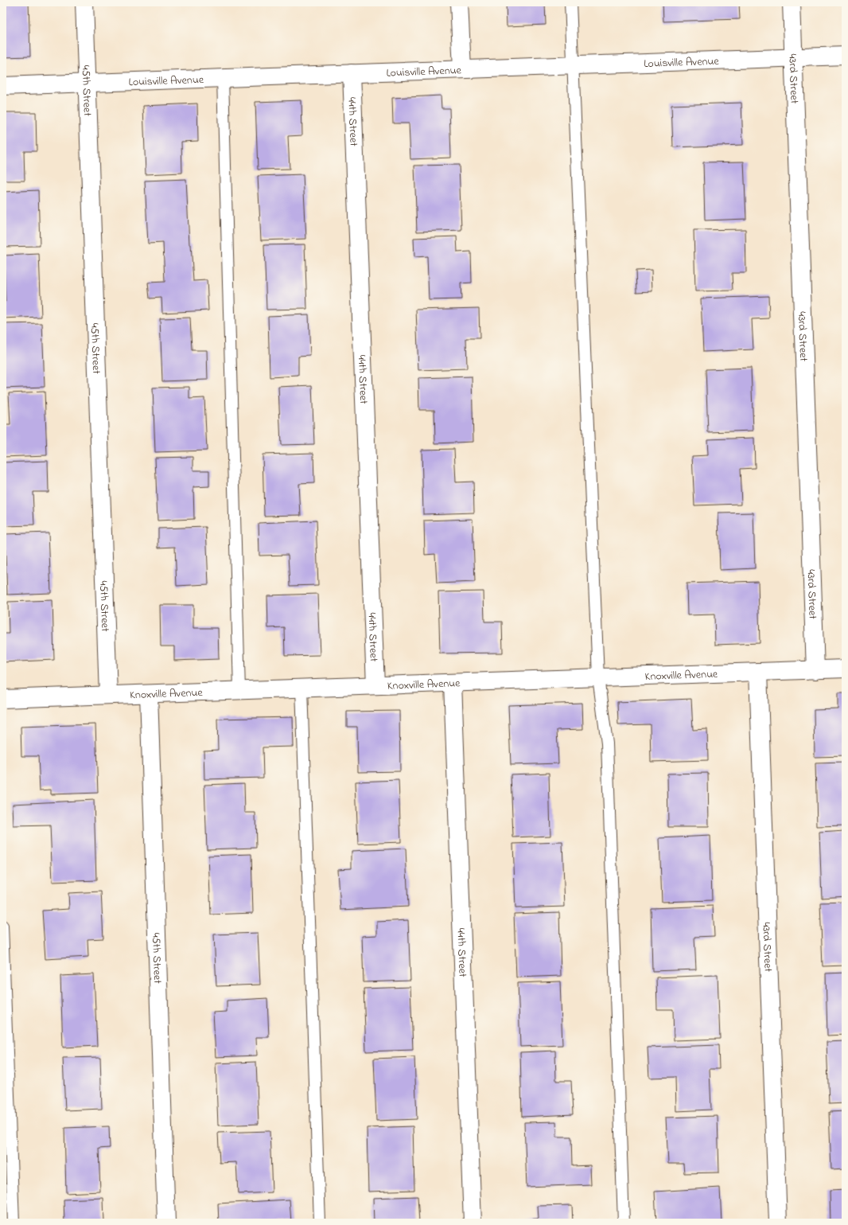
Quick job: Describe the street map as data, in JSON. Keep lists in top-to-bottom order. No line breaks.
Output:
{"streets":{"street":["Louisville Avenue","43rd Street","45th Street","44th Street","Knoxville Avenue"]},"crossings":[["Louisville Avenue","43rd Street"],["Louisville Avenue","45th Street"],["Louisville Avenue","44th Street"],["43rd Street","Knoxville Avenue"],["45th Street","Knoxville Avenue"],["44th Street","Knoxville Avenue"]]}
